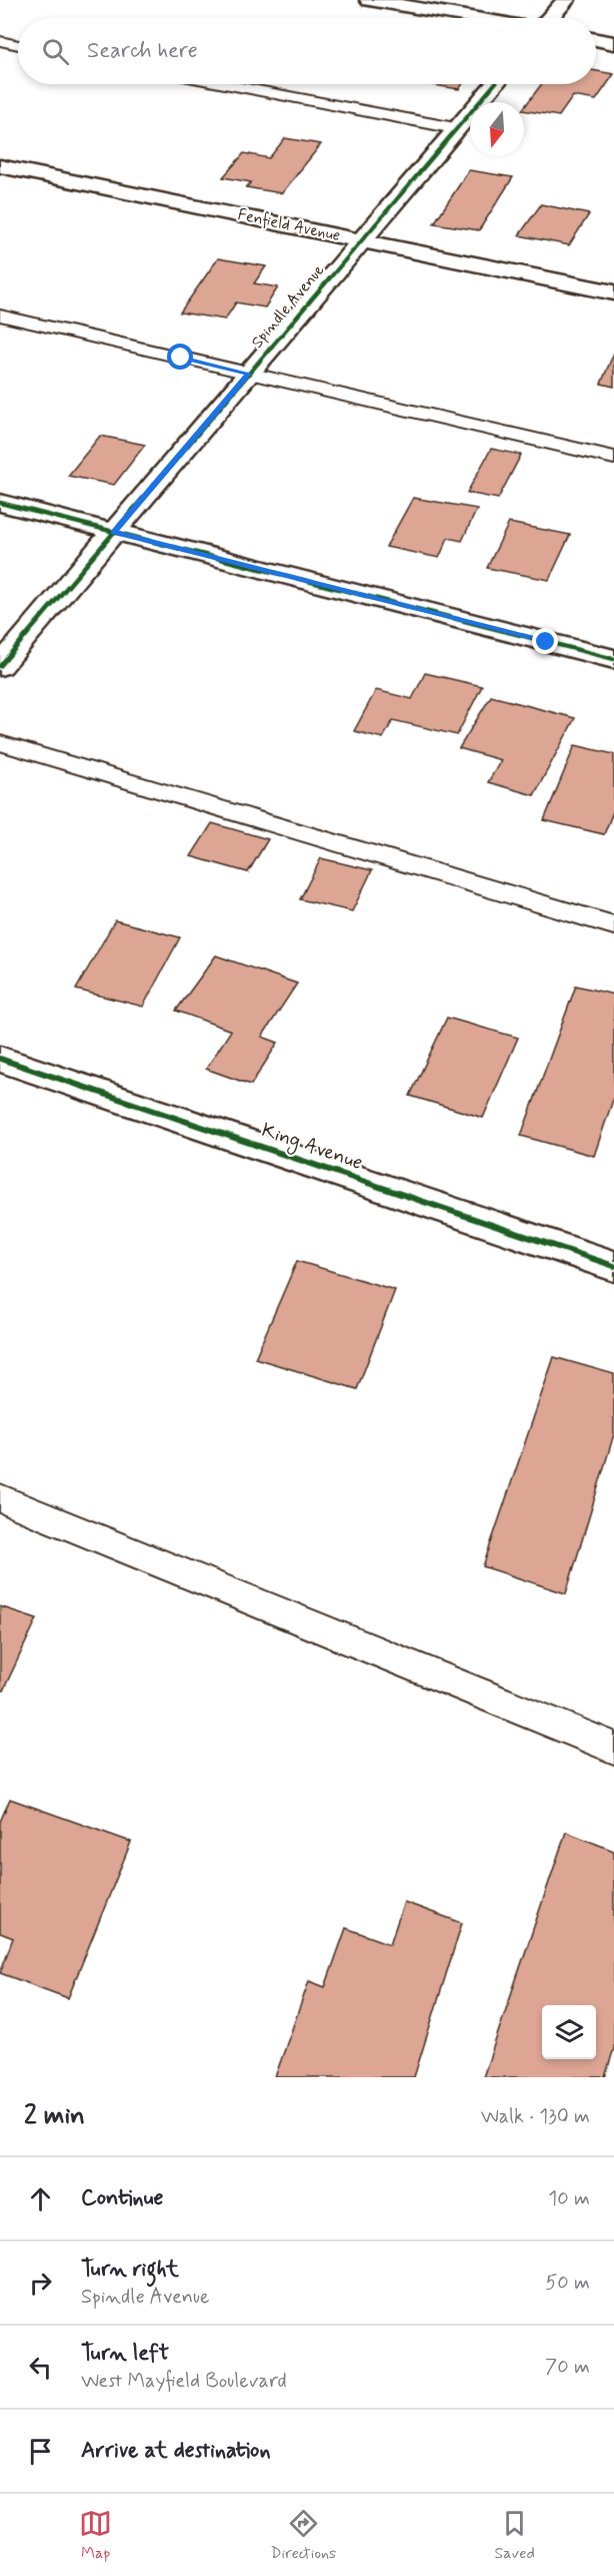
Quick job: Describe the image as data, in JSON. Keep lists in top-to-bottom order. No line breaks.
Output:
{"streets":{"street":["Fenfield Avenue","Spindle Avenue","King Avenue"]},"crossings":[["Fenfield Avenue","Spindle Avenue"]],"north":"bottom","page":{"search":"Search here","heading":["2 min","Walk · 130 m"],"list":[["Continue","10 m"],["Turn right","Spindle Avenue","50 m"],["Turn left","West Mayfield Boulevard","70 m"],"Arrive at destination"],"nav":["Map","Directions","Saved"]}}
